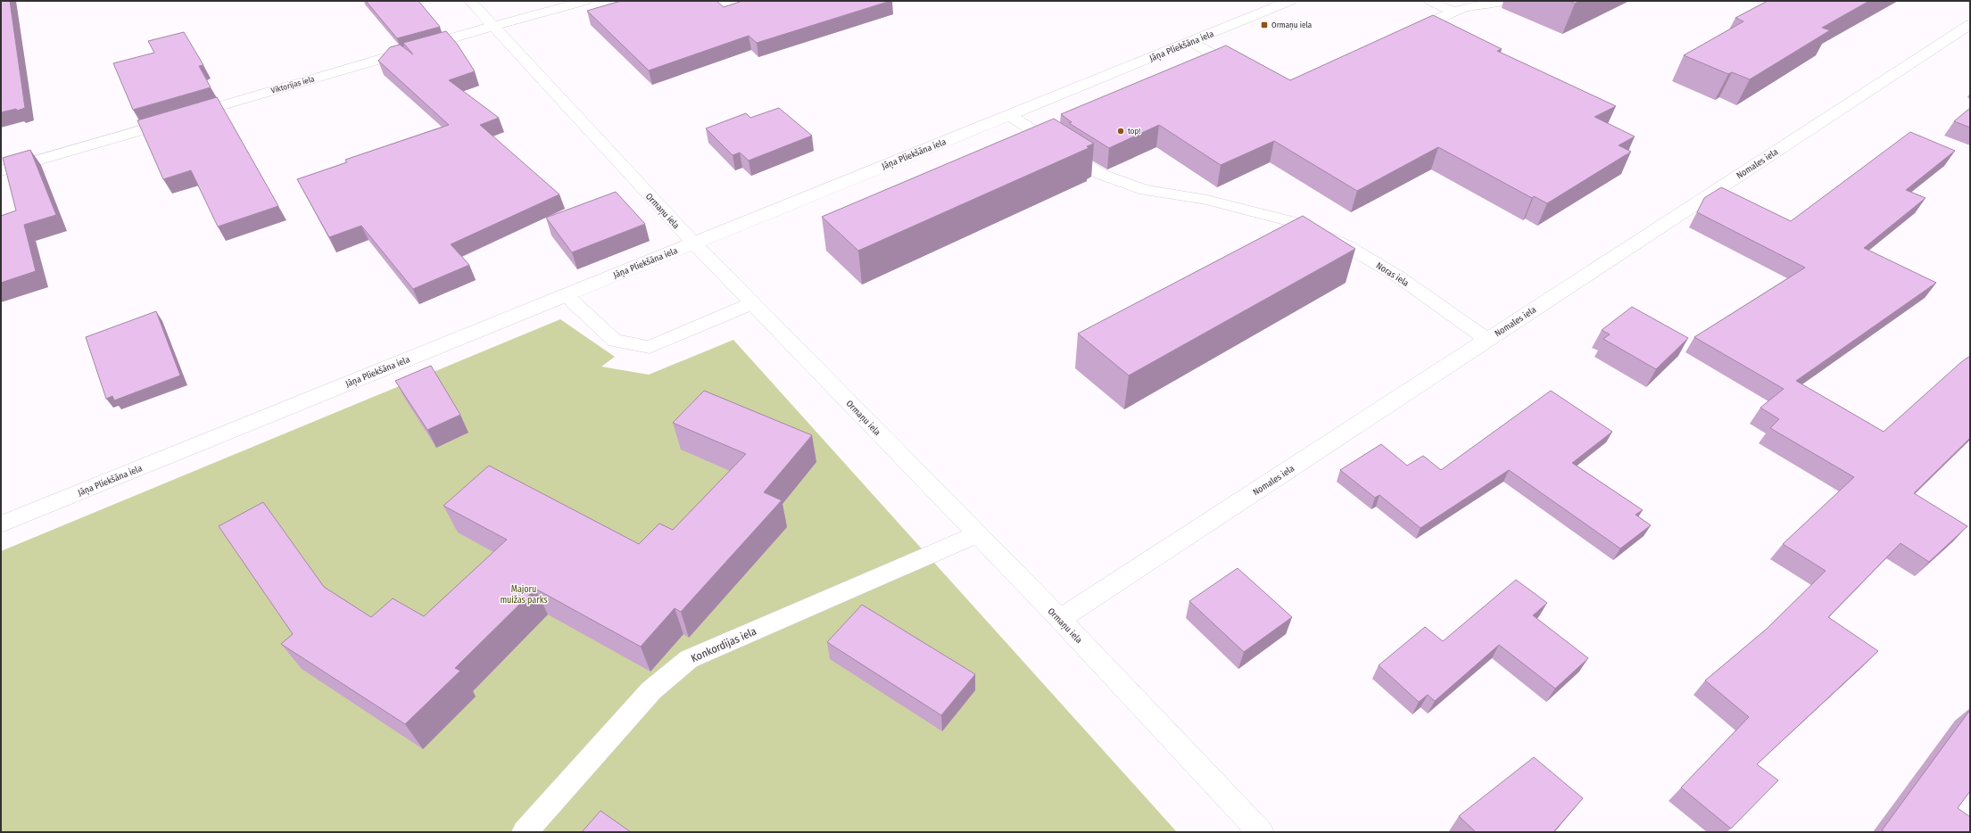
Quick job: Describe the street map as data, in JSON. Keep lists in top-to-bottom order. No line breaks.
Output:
{"streets":{"street":["Jāņa Pliekšāna iela","Viktorijas iela","Nomales iela","Ormaņu iela","Noras iela","Konkordijas iela"]},"crossings":[["Jāņa Pliekšāna iela","Ormaņu iela"],["Jāņa Pliekšāna iela","Noras iela"],["Viktorijas iela","Ormaņu iela"],["Nomales iela","Ormaņu iela"],["Nomales iela","Noras iela"],["Ormaņu iela","Konkordijas iela"]],"parks":["Majoru muižas parks"],"places":{"transit":["Ormaņu iela"],"other":["top!"]}}
